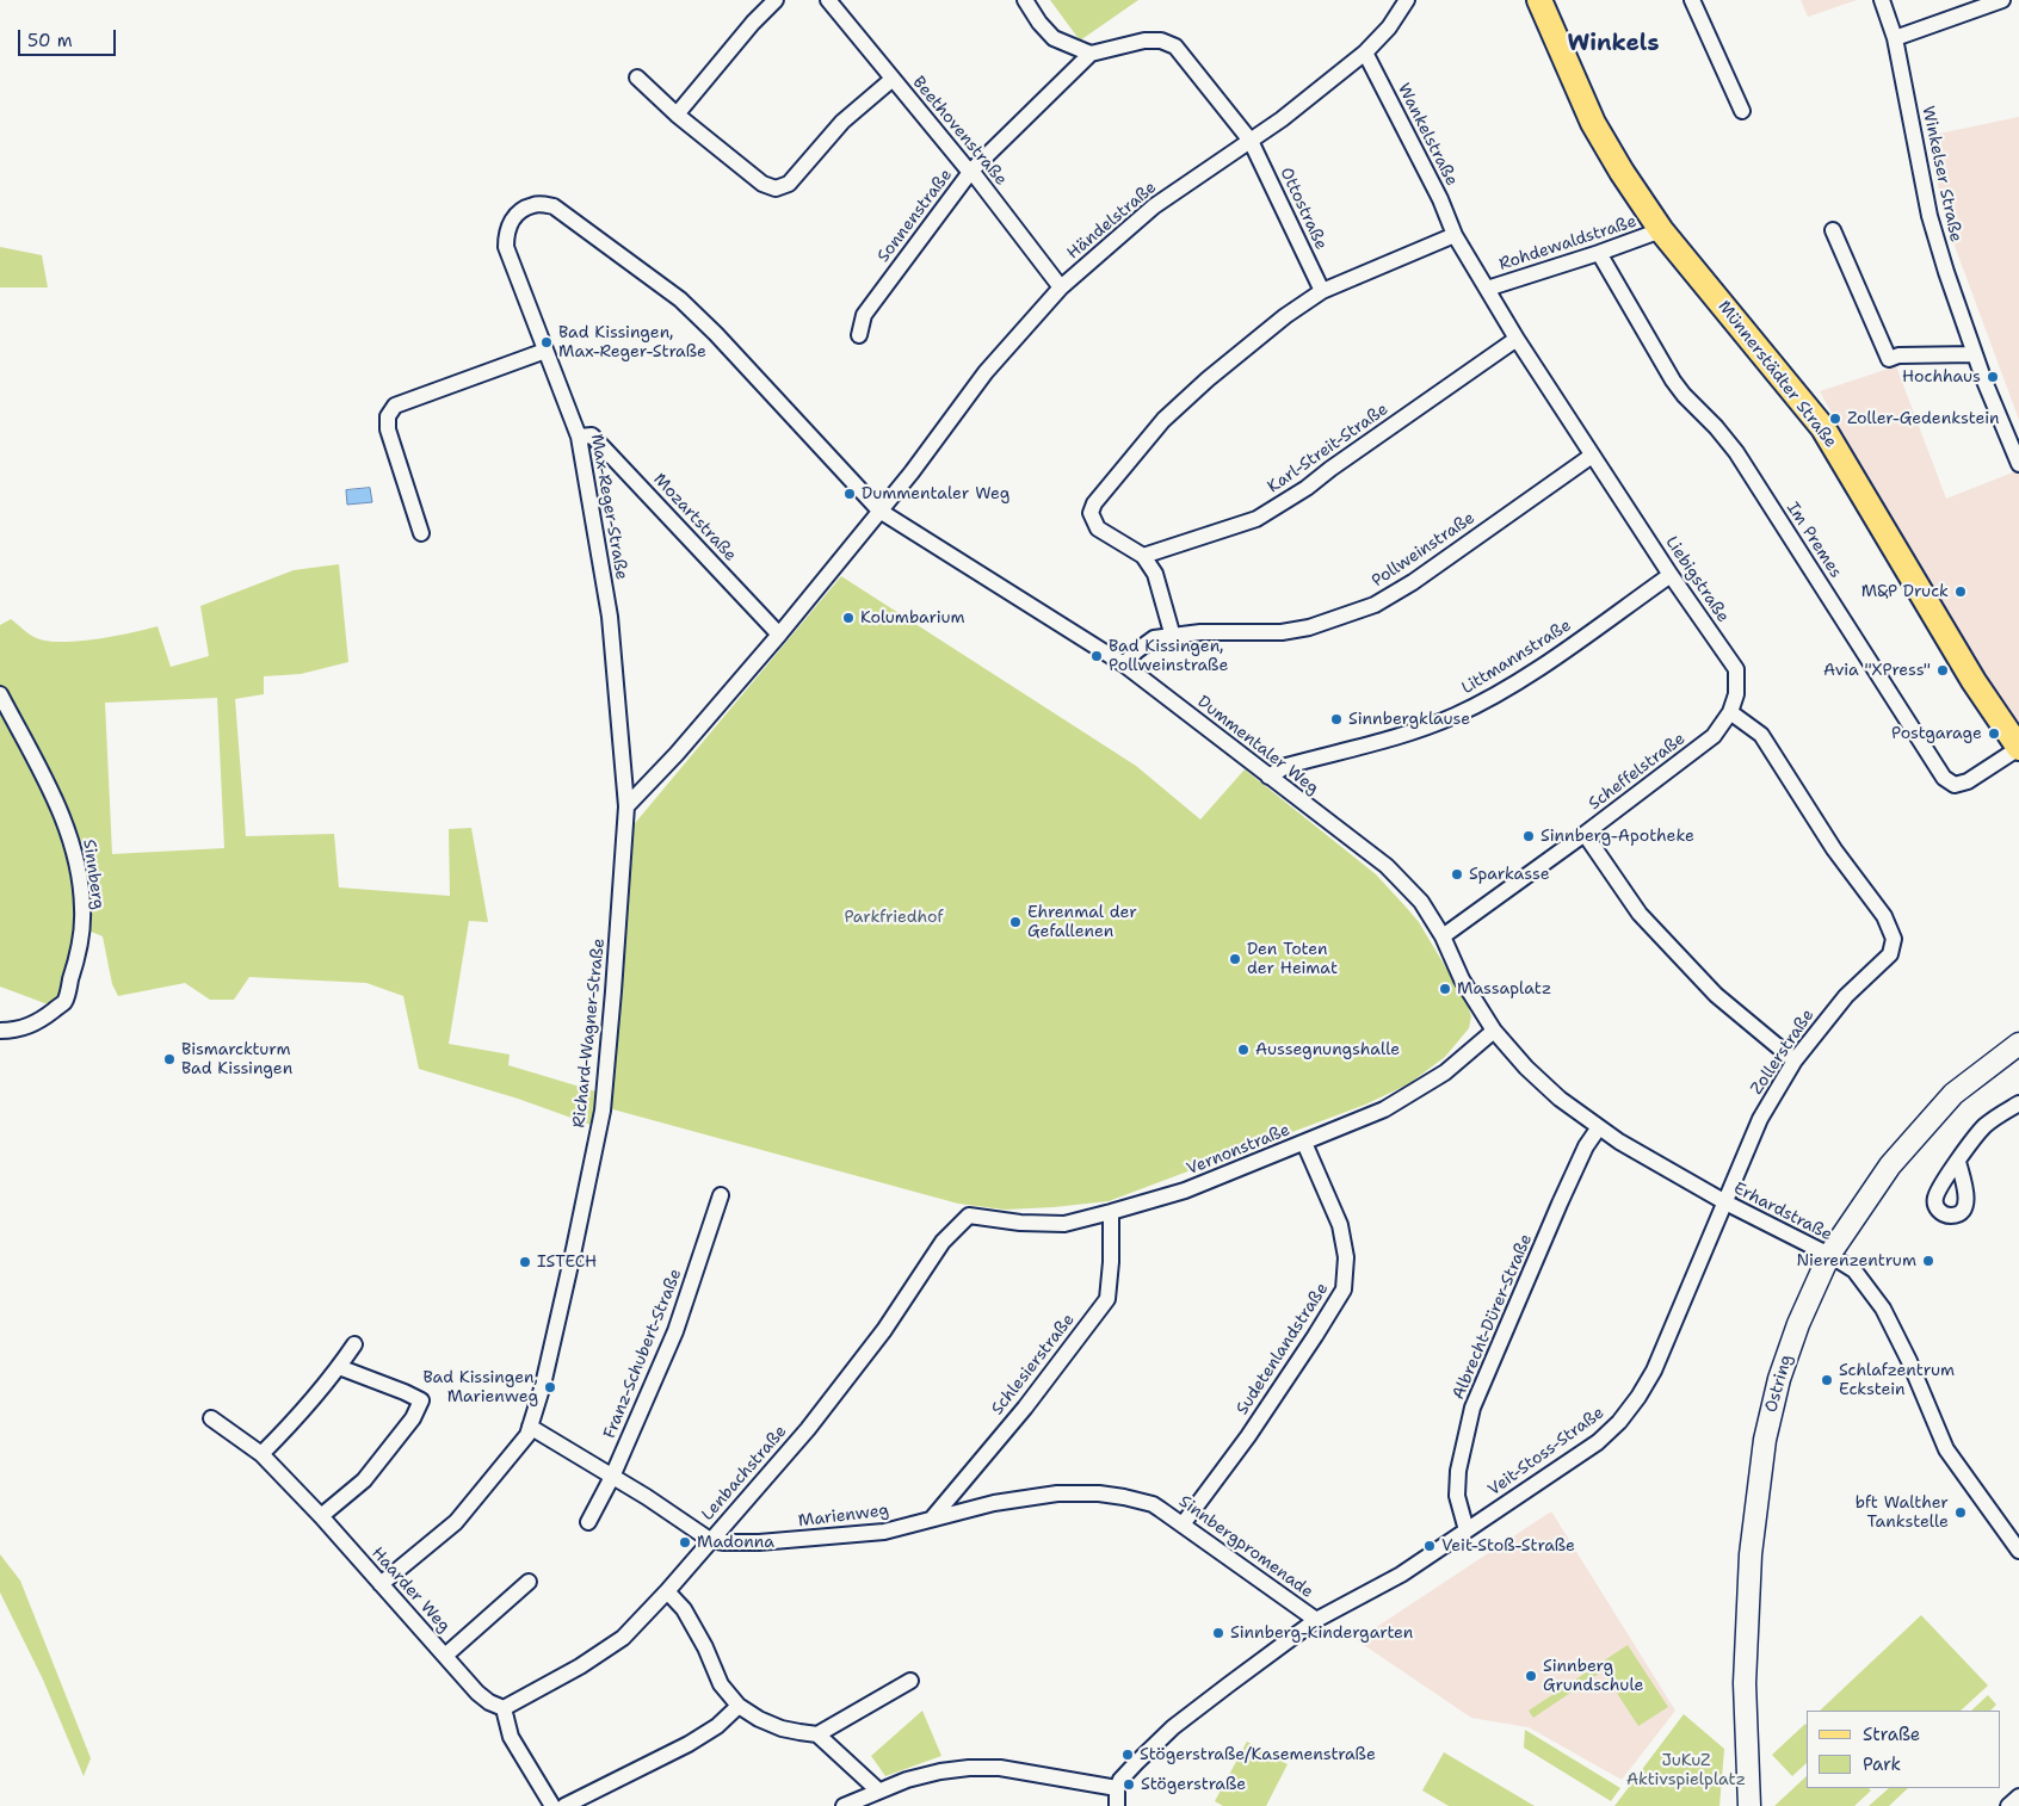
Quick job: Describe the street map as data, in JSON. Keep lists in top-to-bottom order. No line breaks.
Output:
{"streets":{"main road":["Münnerstädter Straße","Ostring"],"street":["Beethovenstraße","Wankelstraße","Winkelser Straße","Ottostraße","Sonnenstraße","Händelstraße","Rohdewaldstraße","Karl-Streit-Straße","Max-Reger-Straße","Mozartstraße","Im Premes","Pollweinstraße","Liebigstraße","Littmannstraße","Dummentaler Weg","Scheffelstraße","Sinnberg","Richard-Wagner-Straße","Zollerstraße","Vernonstraße","Erhardstraße","Albrecht-Dürer-Straße","Sudetenlandstraße","Franz-Schubert-Straße","Schlesierstraße","Veit-Stoss-Straße","Lenbachstraße","Marienweg","Sinnbergpromenade","Haarder Weg"]},"crossings":[["Beethovenstraße","Sonnenstraße"],["Beethovenstraße","Händelstraße"],["Wankelstraße","Händelstraße"],["Wankelstraße","Liebigstraße"],["Ottostraße","Sonnenstraße"],["Ottostraße","Händelstraße"],["Händelstraße","Dummentaler Weg"],["Rohdewaldstraße","Münnerstädter Straße"],["Rohdewaldstraße","Im Premes"],["Rohdewaldstraße","Liebigstraße"],["Münnerstädter Straße","Im Premes"],["Karl-Streit-Straße","Liebigstraße"],["Max-Reger-Straße","Mozartstraße"],["Max-Reger-Straße","Dummentaler Weg"],["Max-Reger-Straße","Richard-Wagner-Straße"],["Pollweinstraße","Liebigstraße"],["Pollweinstraße","Dummentaler Weg"],["Liebigstraße","Littmannstraße"],["Liebigstraße","Scheffelstraße"],["Liebigstraße","Zollerstraße"],["Littmannstraße","Dummentaler Weg"],["Dummentaler Weg","Scheffelstraße"],["Scheffelstraße","Zollerstraße"],["Richard-Wagner-Straße","Marienweg"],["Richard-Wagner-Straße","Haarder Weg"],["Zollerstraße","Erhardstraße"],["Zollerstraße","Veit-Stoss-Straße"],["Vernonstraße","Erhardstraße"],["Vernonstraße","Sudetenlandstraße"],["Vernonstraße","Schlesierstraße"],["Vernonstraße","Lenbachstraße"],["Erhardstraße","Albrecht-Dürer-Straße"],["Erhardstraße","Ostring"],["Erhardstraße","Veit-Stoss-Straße"],["Albrecht-Dürer-Straße","Veit-Stoss-Straße"],["Sudetenlandstraße","Sinnbergpromenade"],["Franz-Schubert-Straße","Marienweg"],["Schlesierstraße","Marienweg"],["Veit-Stoss-Straße","Sinnbergpromenade"],["Lenbachstraße","Marienweg"],["Lenbachstraße","Haarder Weg"],["Marienweg","Sinnbergpromenade"]],"districts":["Winkels"],"parks":["Parkfriedhof","JuKuZ Aktivspielplatz"],"places":["Bad Kissingen, Max-Reger-Straße","Hochhaus","Zoller-Gedenkstein","Dummentaler Weg","M&P Druck","Kolumbarium","Bad Kissingen, Pollweinstraße","Avia \"XPress\"","Sinnbergklause","Postgarage","Sinnberg-Apotheke","Sparkasse","Ehrenmal der Gefallenen","Den Toten der Heimat","Massaplatz","Aussegnungshalle","Bismarckturm Bad Kissingen","Nierenzentrum","ISTECH","Schlafzentrum Eckstein","Bad Kissingen, Marienweg","bft Walther Tankstelle","Madonna","Veit-Stoß-Straße","Sinnberg-Kindergarten","Sinnberg Grundschule","Stögerstraße/Kasemenstraße","Stögerstraße"],"legend":["Straße","Park"],"scale_bar":"50 m"}
